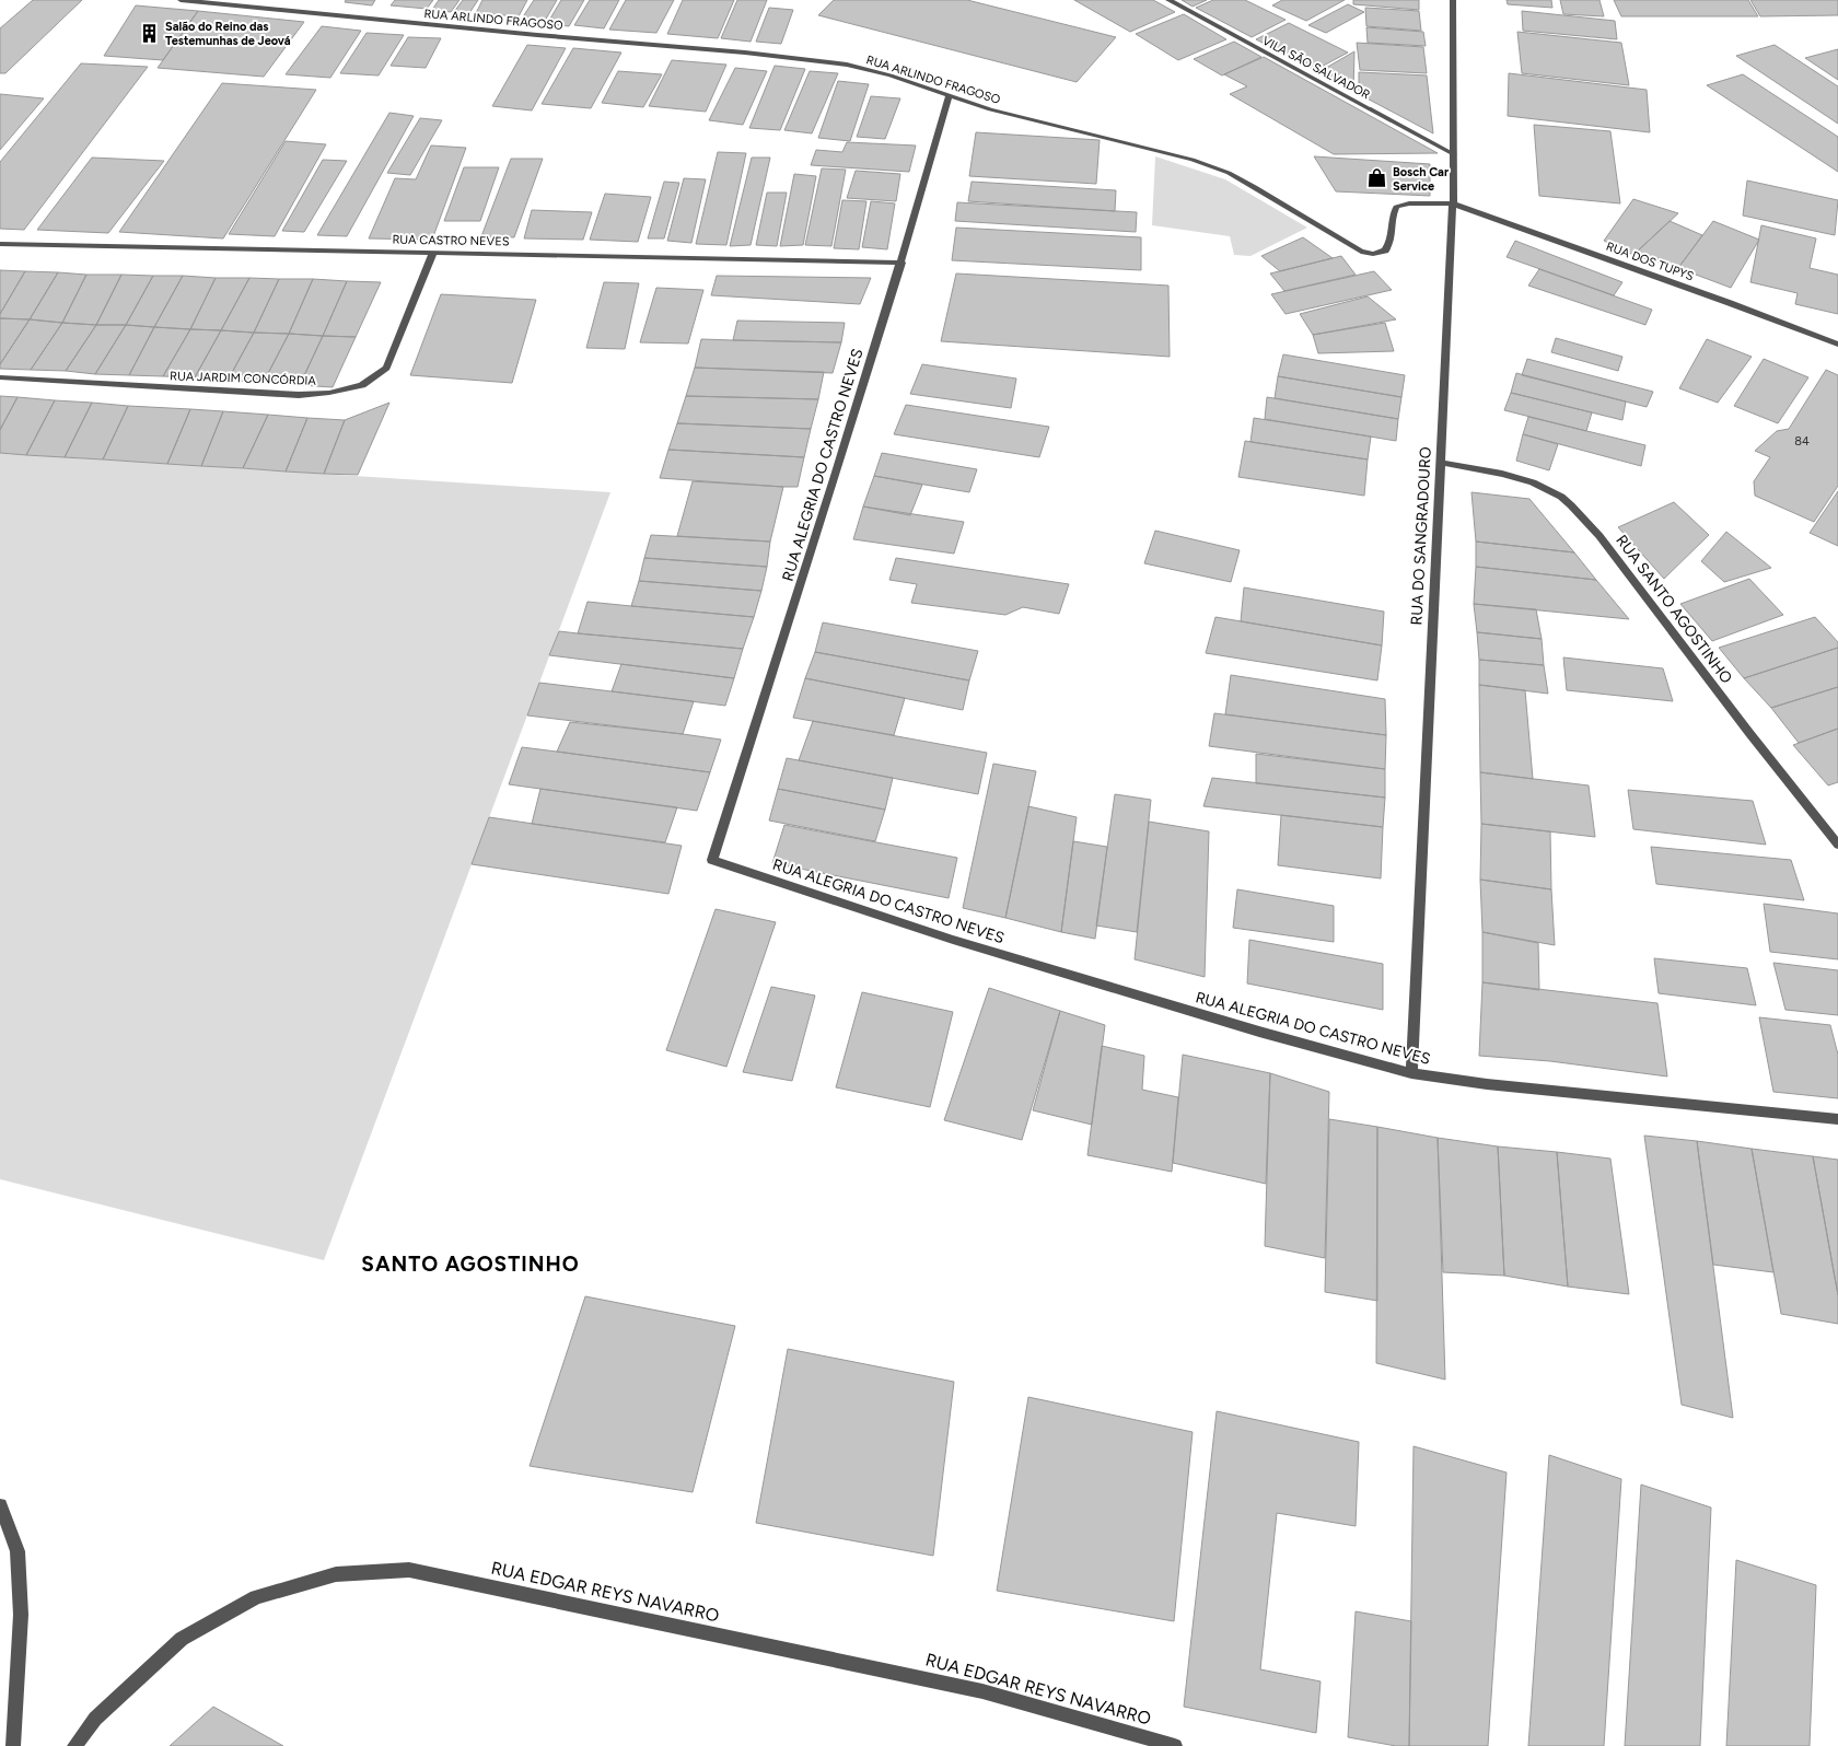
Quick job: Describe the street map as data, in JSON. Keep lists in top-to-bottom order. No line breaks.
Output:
{"streets":{"street":["RUA ARLINDO FRAGOSO","VILA SÃO SALVADOR","RUA CASTRO NEVES","RUA DOS TUPYS","RUA JARDIM CONCÓRDIA","RUA ALEGRIA DO CASTRO NEVES","RUA DO SANGRADOURO","RUA SANTO AGOSTINHO","RUA EDGAR REYS NAVARRO"]},"crossings":[["RUA ARLINDO FRAGOSO","RUA DOS TUPYS"],["RUA ARLINDO FRAGOSO","RUA ALEGRIA DO CASTRO NEVES"],["RUA ARLINDO FRAGOSO","RUA DO SANGRADOURO"],["VILA SÃO SALVADOR","RUA DO SANGRADOURO"],["RUA CASTRO NEVES","RUA JARDIM CONCÓRDIA"],["RUA CASTRO NEVES","RUA ALEGRIA DO CASTRO NEVES"],["RUA DOS TUPYS","RUA DO SANGRADOURO"],["RUA ALEGRIA DO CASTRO NEVES","RUA DO SANGRADOURO"],["RUA DO SANGRADOURO","RUA SANTO AGOSTINHO"]],"districts":["SANTO AGOSTINHO"],"places":{"building":["Salão do Reino das Testemunhas de Jeová"],"shop":["Bosch Car Service"]},"house_numbers":["84"]}
